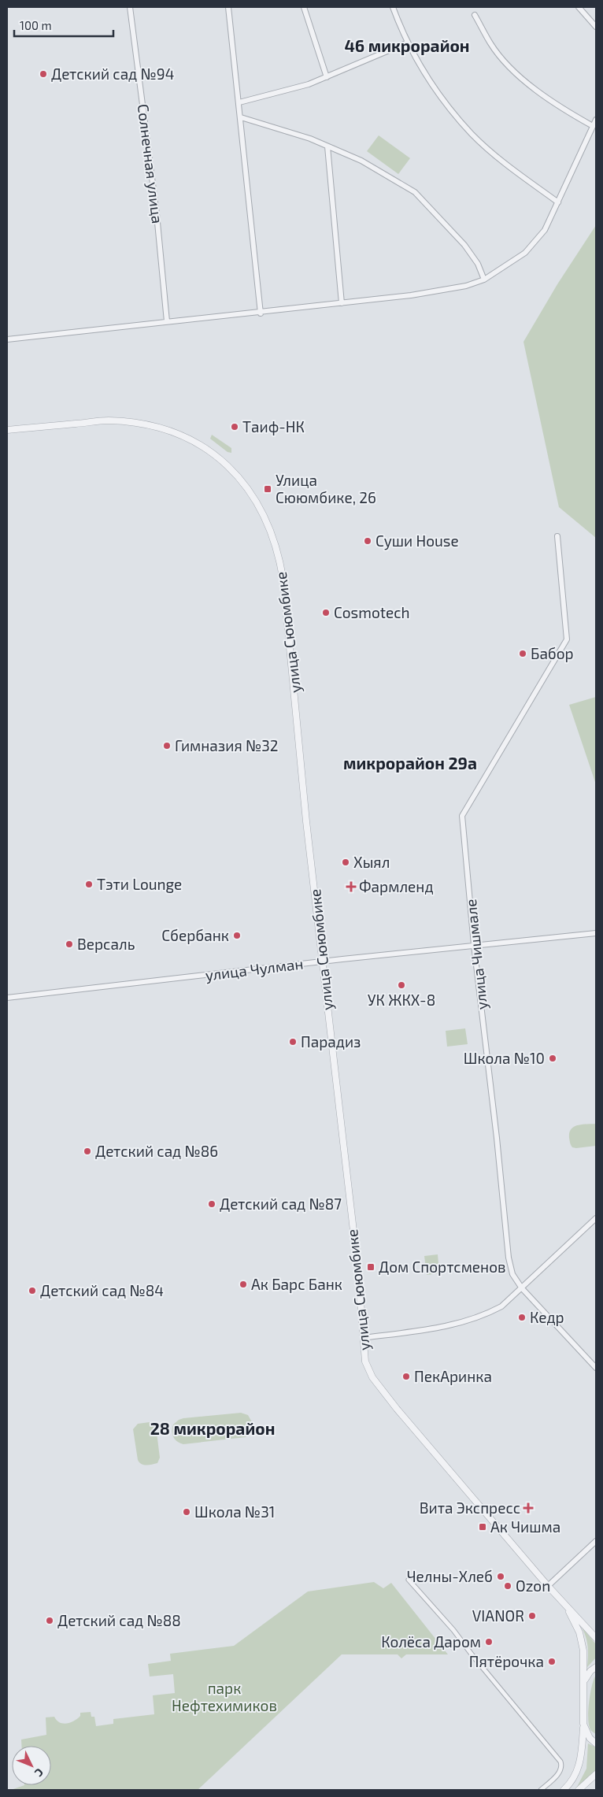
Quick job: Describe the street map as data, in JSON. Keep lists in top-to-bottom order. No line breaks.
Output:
{"streets":{"street":["Солнечная улица","улица Сююмбике","улица Чишмале","улица Чулман"]},"crossings":[["улица Сююмбике","улица Чулман"],["улица Чишмале","улица Чулман"]],"districts":["46 микрорайон","микрорайон 29а","28 микрорайон"],"parks":["парк Нефтехимиков"],"places":{"other":["Детский сад №94","Таиф-НК","Суши House","Cosmotech","Бабор","Гимназия №32","Хыял","Тэти Lounge","Сбербанк","Версаль","УК ЖКХ-8","Парадиз","Школа №10","Детский сад №86","Детский сад №87","Ак Барс Банк","Детский сад №84","Кедр","ПекАринка","Школа №31","Челны-Хлеб","Ozon","VIANOR","Детский сад №88","Колёса Даром","Пятёрочка"],"transit":["Улица Сююмбике, 26","Дом Спортсменов","Ак Чишма"],"health":["Фармленд","Вита Экспресс"]},"scale_bar":"100 m","north":"bottom right"}
